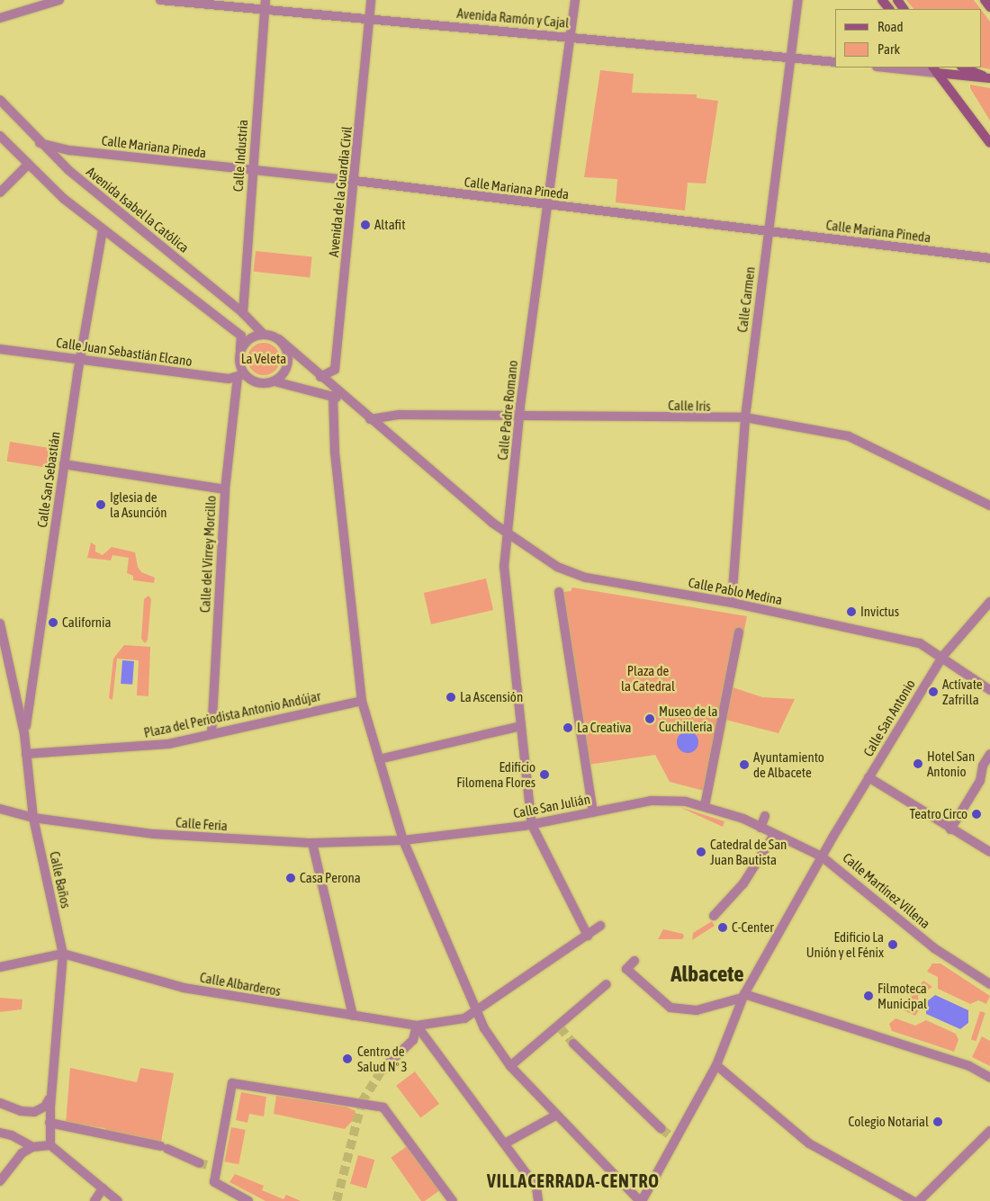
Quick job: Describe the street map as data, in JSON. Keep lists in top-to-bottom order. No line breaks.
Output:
{"streets":{"street":["Avenida Ramón y Cajal","Calle Mariana Pineda","Calle Industria","Avenida de la Guardia Civil","Avenida Isabel la Católica","Calle Carmen","Calle Juan Sebastián Elcano","Calle Iris","Calle Padre Romano","Calle San Sebastián","Calle del Virrey Morcillo","Calle Pablo Medina","Plaza del Periodista Antonio Andújar","Calle San Antonio","Calle San Julián","Calle Feria","Calle Baños","Calle Martínez Villena","Calle Albarderos"]},"crossings":[["Avenida Ramón y Cajal","Calle Industria"],["Avenida Ramón y Cajal","Avenida de la Guardia Civil"],["Avenida Ramón y Cajal","Calle Carmen"],["Avenida Ramón y Cajal","Calle Padre Romano"],["Calle Mariana Pineda","Calle Industria"],["Calle Mariana Pineda","Avenida de la Guardia Civil"],["Calle Mariana Pineda","Avenida Isabel la Católica"],["Calle Mariana Pineda","Calle Carmen"],["Calle Mariana Pineda","Calle Padre Romano"],["Calle Industria","Avenida Isabel la Católica"],["Avenida Isabel la Católica","Calle Juan Sebastián Elcano"],["Avenida Isabel la Católica","Calle del Virrey Morcillo"],["Calle Carmen","Calle Iris"],["Calle Carmen","Calle Pablo Medina"],["Calle Juan Sebastián Elcano","Calle San Sebastián"],["Calle Juan Sebastián Elcano","Calle del Virrey Morcillo"],["Calle Iris","Calle Padre Romano"],["Calle Padre Romano","Calle Pablo Medina"],["Calle Padre Romano","Calle San Julián"],["Calle Padre Romano","Calle Albarderos"],["Calle San Sebastián","Calle Baños"],["Calle del Virrey Morcillo","Plaza del Periodista Antonio Andújar"],["Calle Pablo Medina","Calle San Antonio"],["Plaza del Periodista Antonio Andújar","Calle Baños"],["Calle San Antonio","Calle Martínez Villena"],["Calle San Julián","Calle Feria"],["Calle San Julián","Calle Martínez Villena"],["Calle Feria","Calle Baños"],["Calle Baños","Calle Albarderos"]],"districts":["Albacete","VILLACERRADA-CENTRO"],"parks":["La Veleta","Plaza de la Catedral"],"places":["Altafit","Iglesia de la Asunción","Invictus","California","Actívate Zafrilla","La Ascensión","Museo de la Cuchillería","La Creativa","Hotel San Antonio","Ayuntamiento de Albacete","Edificio Filomena Flores","Teatro Circo","Catedral de San Juan Bautista","Casa Perona","C-Center","Edificio La Unión y el Fénix","Filmoteca Municipal","Centro de Salud Nº 3","Colegio Notarial"],"legend":["Road","Park"]}
